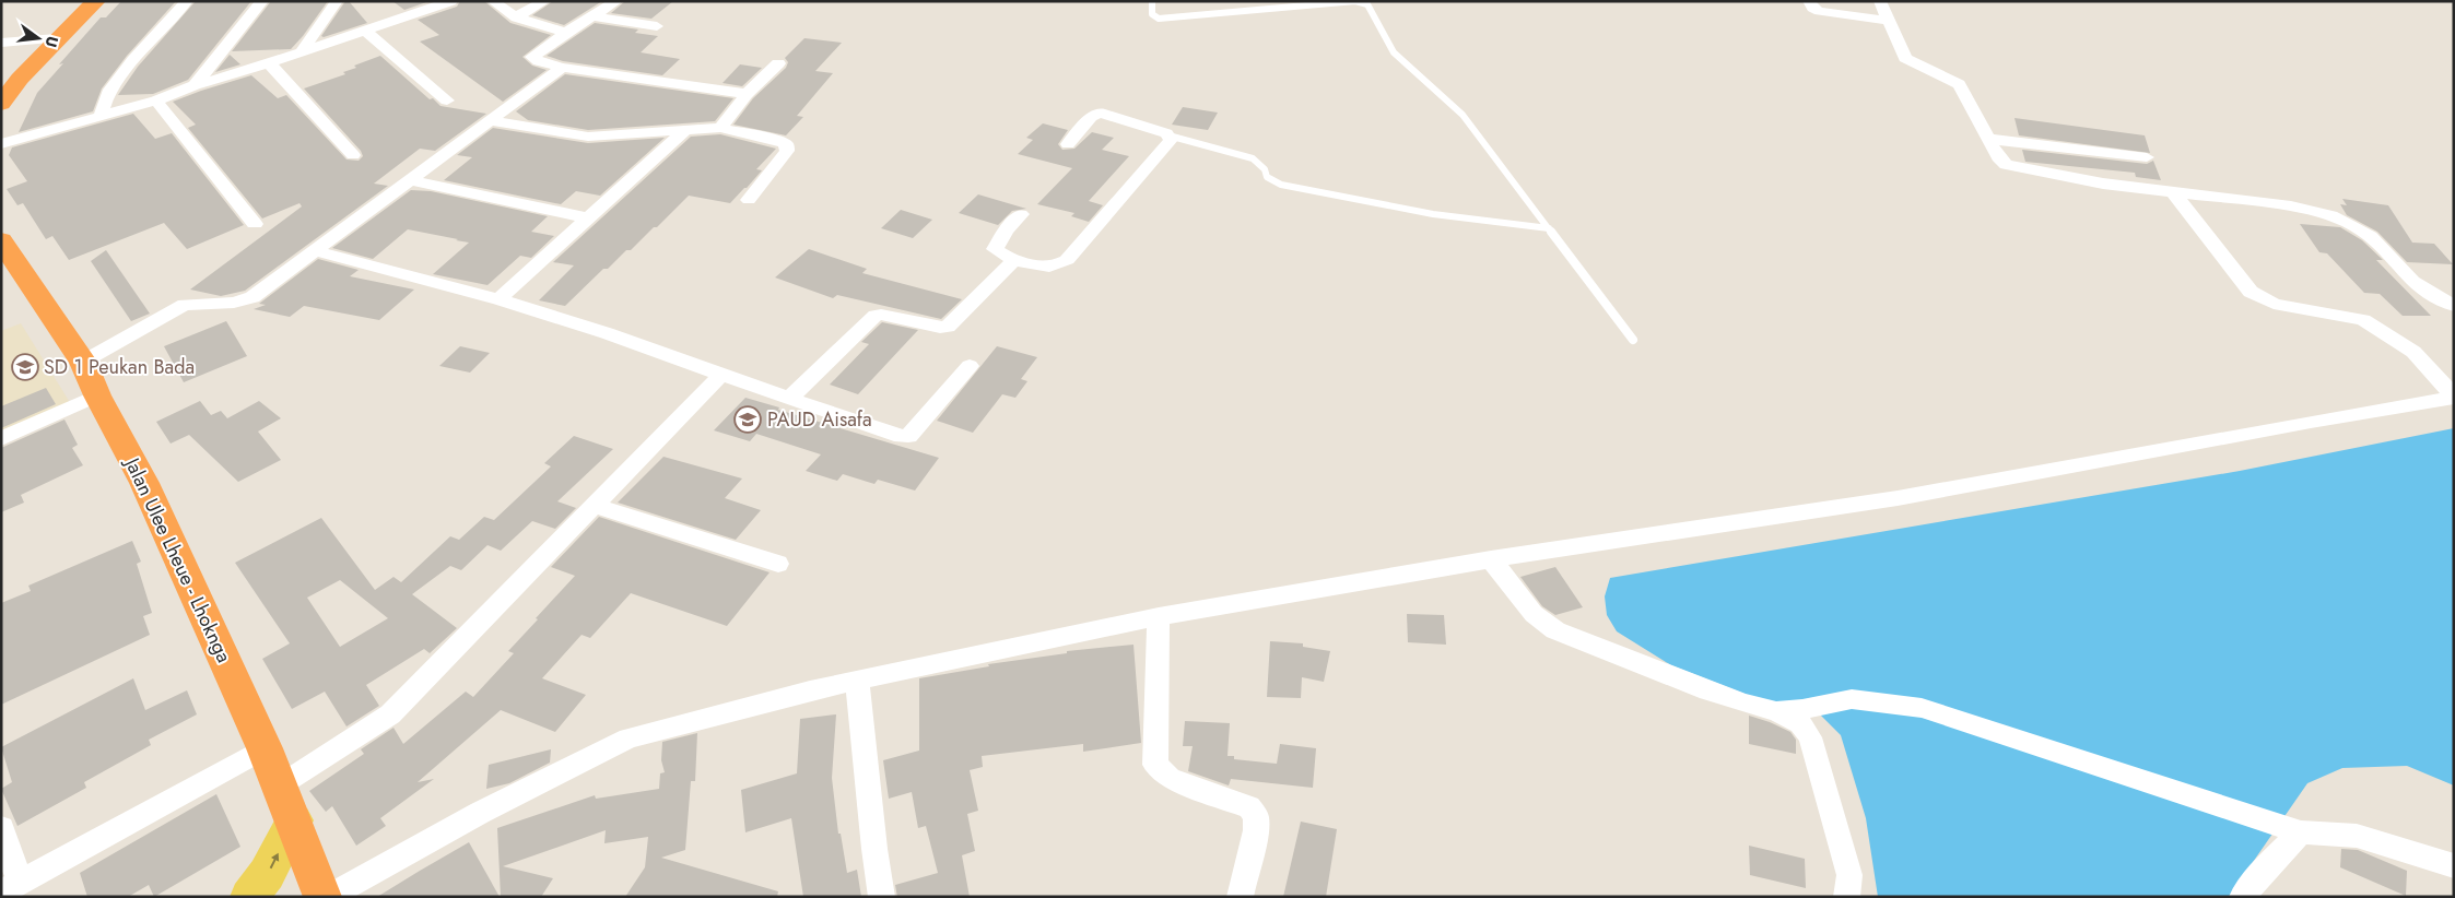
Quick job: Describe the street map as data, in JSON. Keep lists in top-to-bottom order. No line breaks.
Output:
{"streets":{"highway":["Jalan Ulee Lheue - Lhoknga"]},"places":{"school or university":["SD 1 Peukan Bada","PAUD Aisafa"]},"north":"right"}
